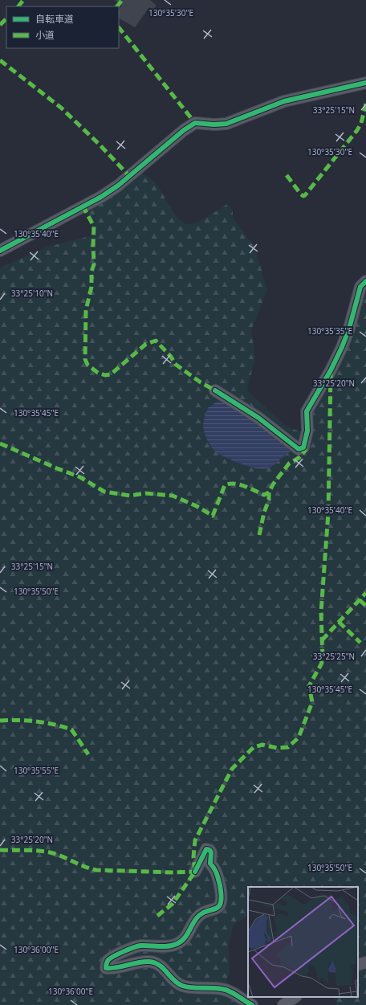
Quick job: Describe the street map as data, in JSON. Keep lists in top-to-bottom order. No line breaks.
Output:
{"legend":["自転車道","小道"],"coordinates":["130°35'30\"E","33°25'15\"N","130°35'40\"E","33°25'10\"N","130°35'35\"E","33°25'20\"N","130°35'45\"E","130°35'50\"E","33°25'25\"N","130°35'55\"E","130°36'00\"E"]}
